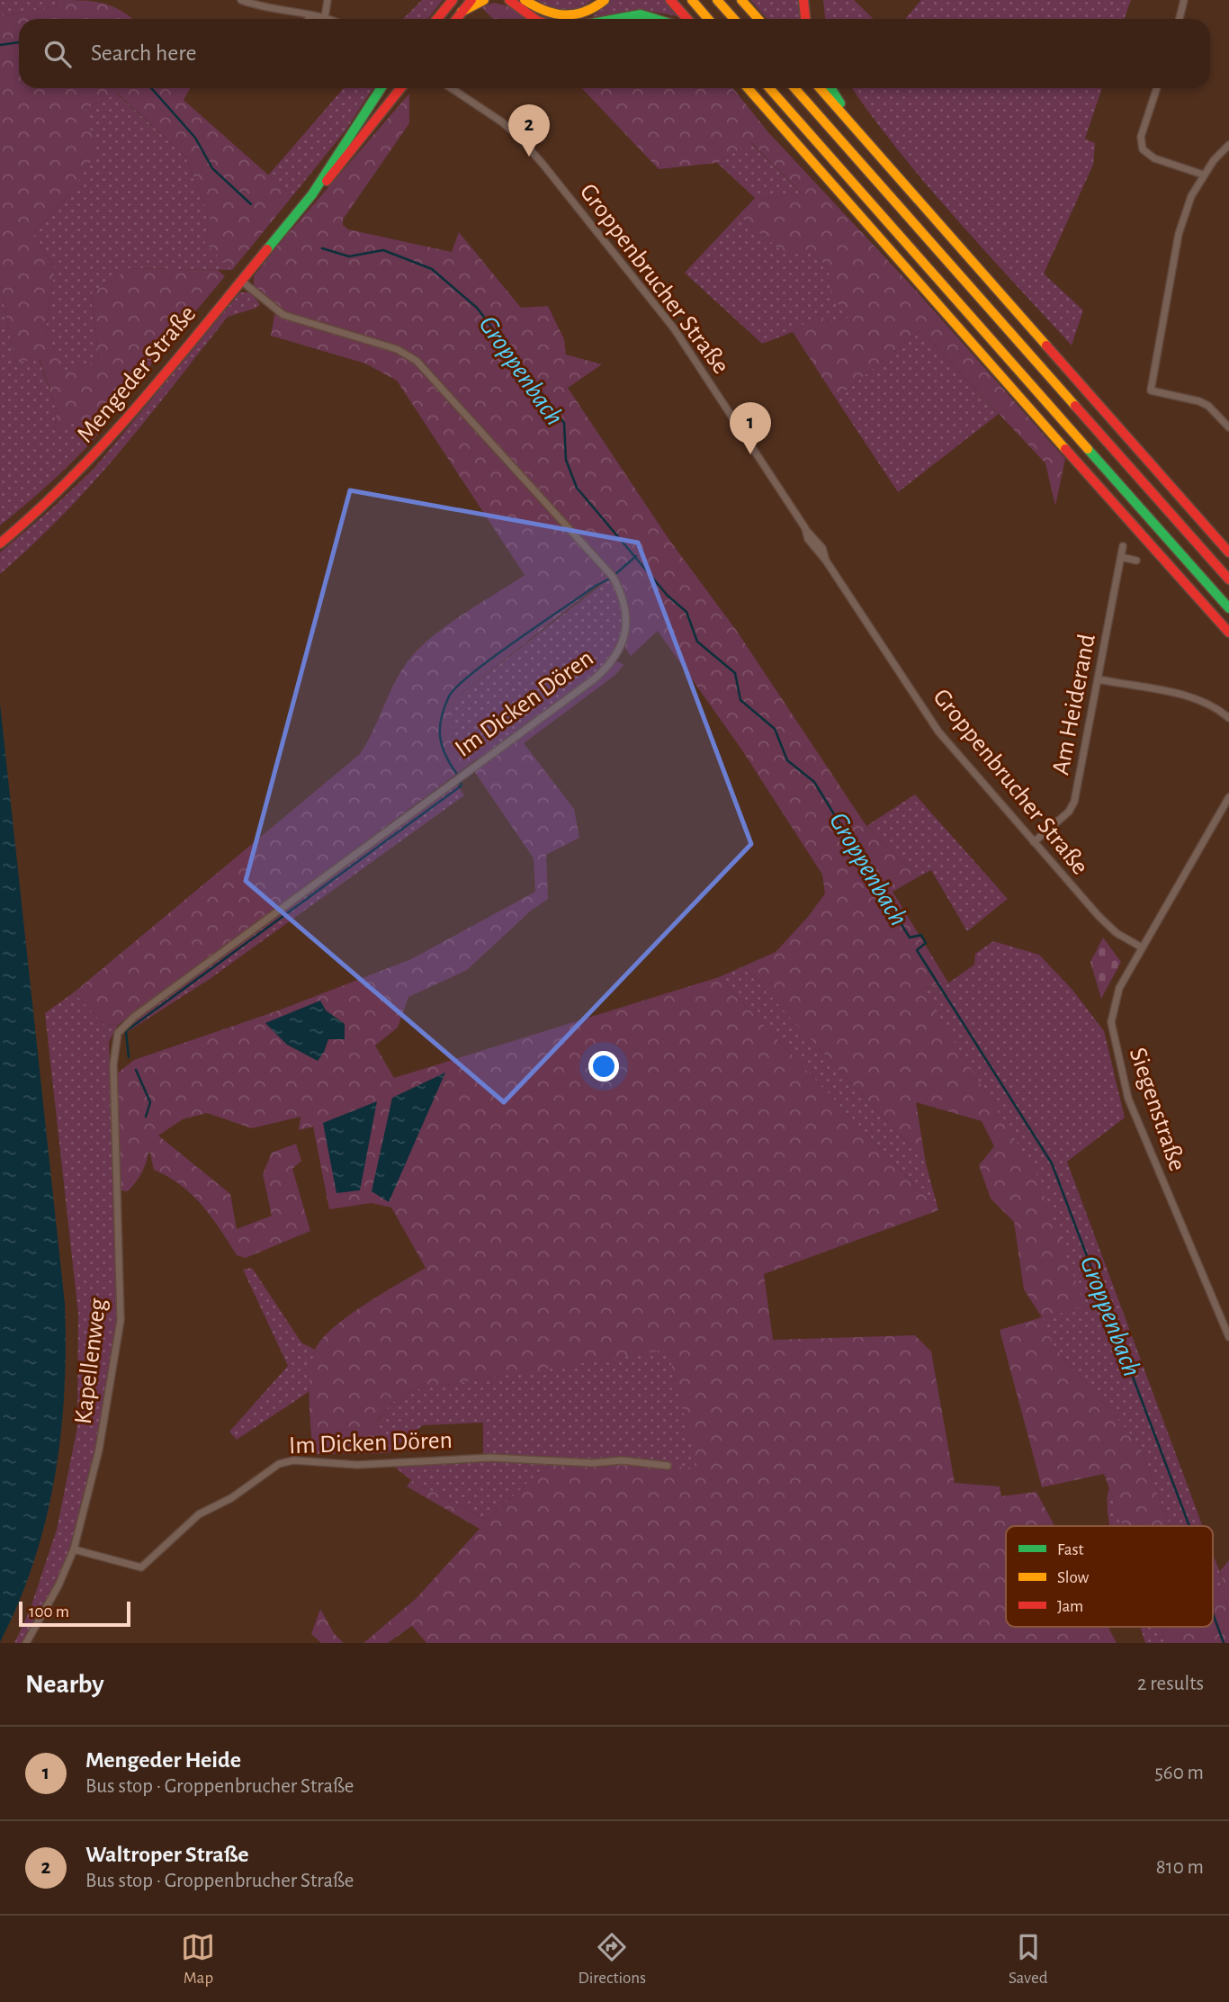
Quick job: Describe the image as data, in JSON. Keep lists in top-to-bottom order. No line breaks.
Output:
{"streets":{"main road":["Mengeder Straße"],"street":["Groppenbrucher Straße","Im Dicken Dören","Am Heiderand","Siegenstraße","Kapellenweg"]},"crossings":[["Groppenbrucher Straße","Am Heiderand"],["Groppenbrucher Straße","Siegenstraße"],["Mengeder Straße","Im Dicken Dören"],["Im Dicken Dören","Kapellenweg"]],"water":["Groppenbach"],"legend":["Fast","Slow","Jam"],"scale_bar":"100 m","page":{"search":"Search here","pins":["2","1"],"scale":"100 m","heading":["Nearby","2 results"],"list":[{"mark":"1","name":"Mengeder Heide","note":"Bus stop · Groppenbrucher Straße","value":"560 m"},{"mark":"2","name":"Waltroper Straße","note":"Bus stop · Groppenbrucher Straße","value":"810 m"}],"nav":["Map","Directions","Saved"]}}
